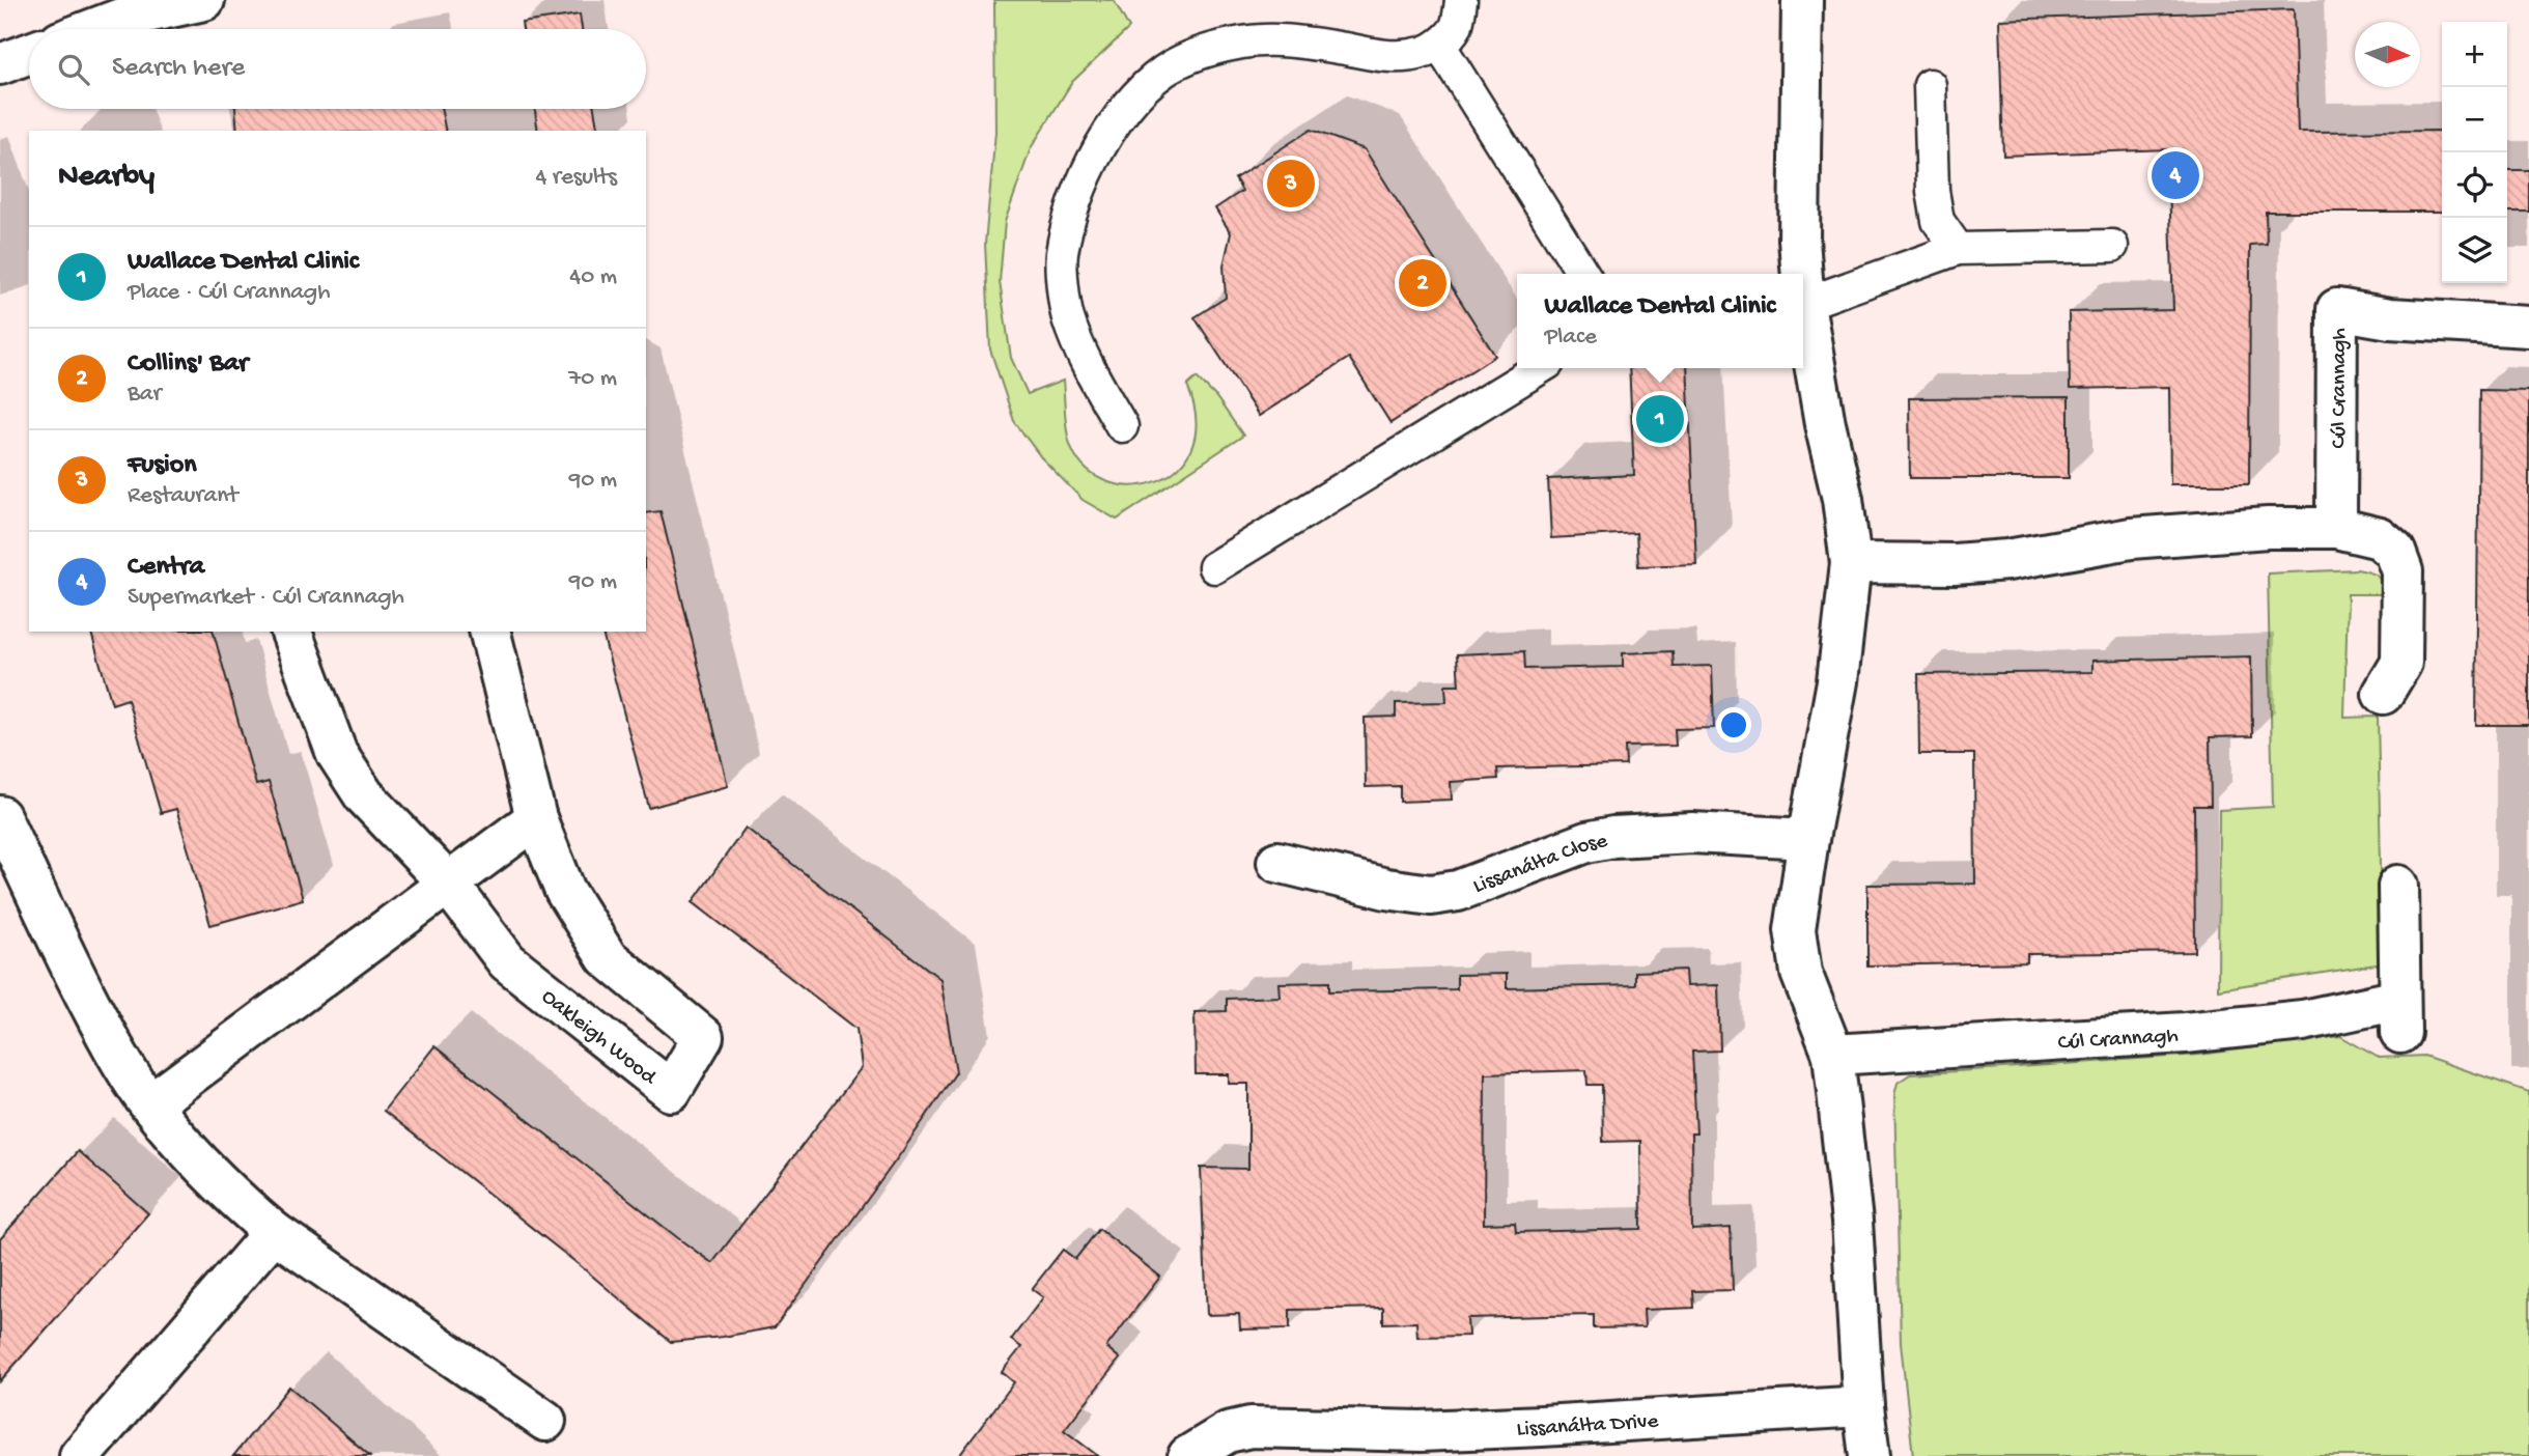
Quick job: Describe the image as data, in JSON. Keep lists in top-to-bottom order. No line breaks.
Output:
{"streets":{"street":["Cúl Crannagh","Lissanálta Close","Oakleigh Wood","Lissanálta Drive"]},"north":"right","page":{"map_buttons":["+","−"],"search":"Search here","heading":["Nearby","4 results"],"pins":["4","3","2","1"],"list":[{"mark":"1","name":"Wallace Dental Clinic","note":"Place · Cúl Crannagh","value":"40 m"},{"mark":"2","name":"Collins' Bar","note":"Bar","value":"70 m"},{"mark":"3","name":"Fusion","note":"Restaurant","value":"90 m"},{"mark":"4","name":"Centra","note":"Supermarket · Cúl Crannagh","value":"90 m"}],"popup":["Wallace Dental Clinic","Place"]}}
